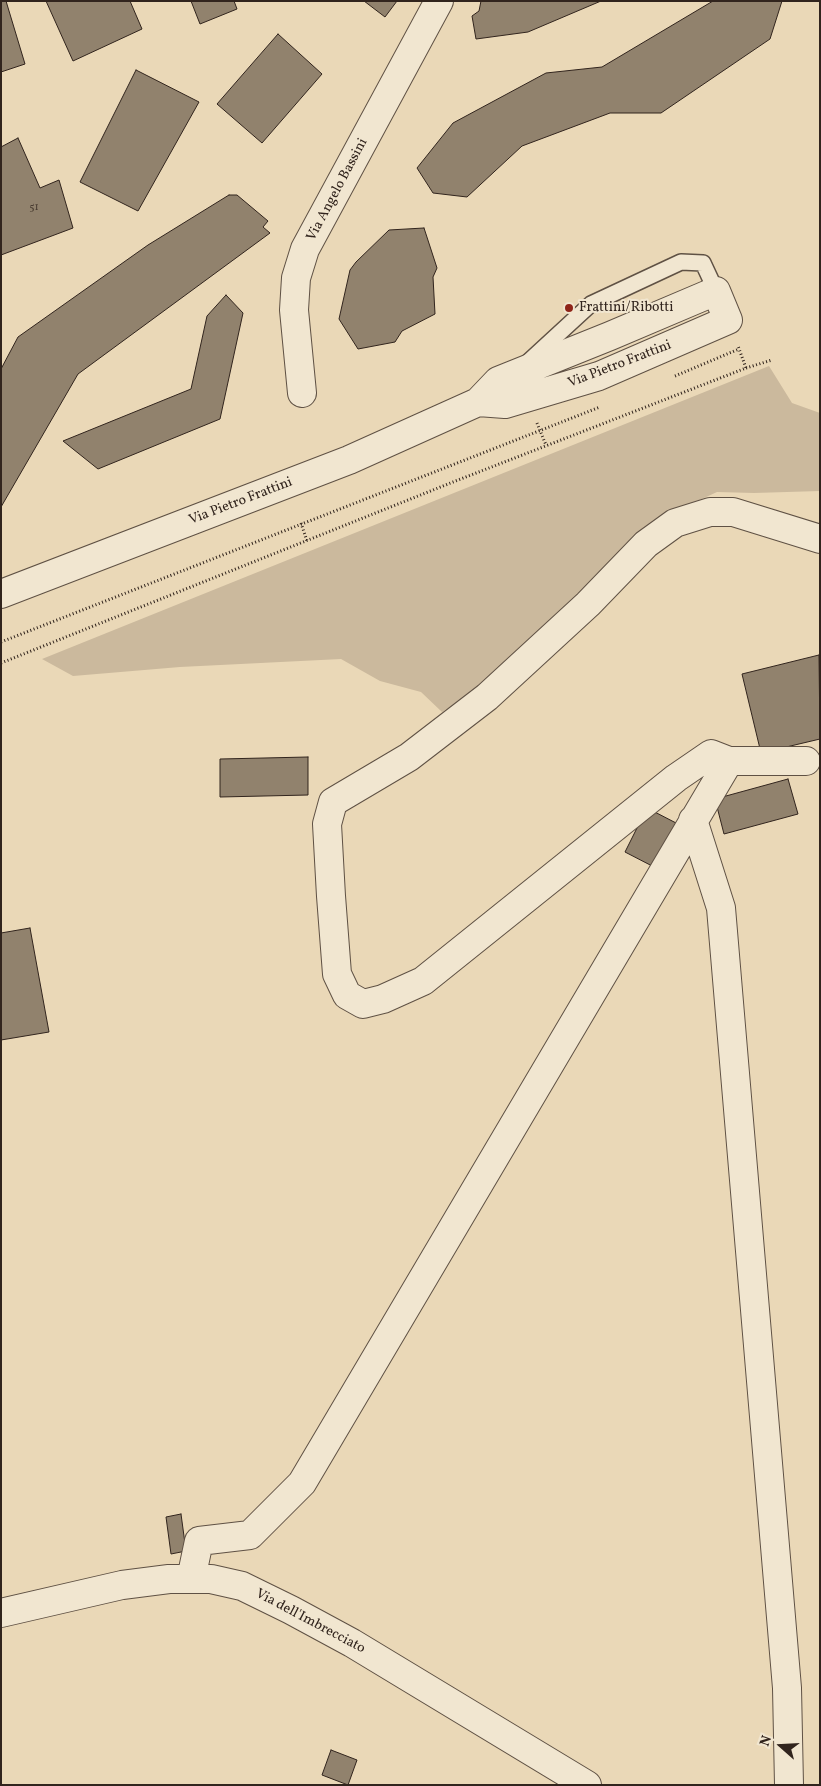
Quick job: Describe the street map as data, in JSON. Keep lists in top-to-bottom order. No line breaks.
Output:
{"streets":{"street":["Via Angelo Bassini","Via Pietro Frattini","Via dell'Imbrecciato"]},"places":["Frattini/Ribotti"],"house_numbers":["51"],"north":"left"}
